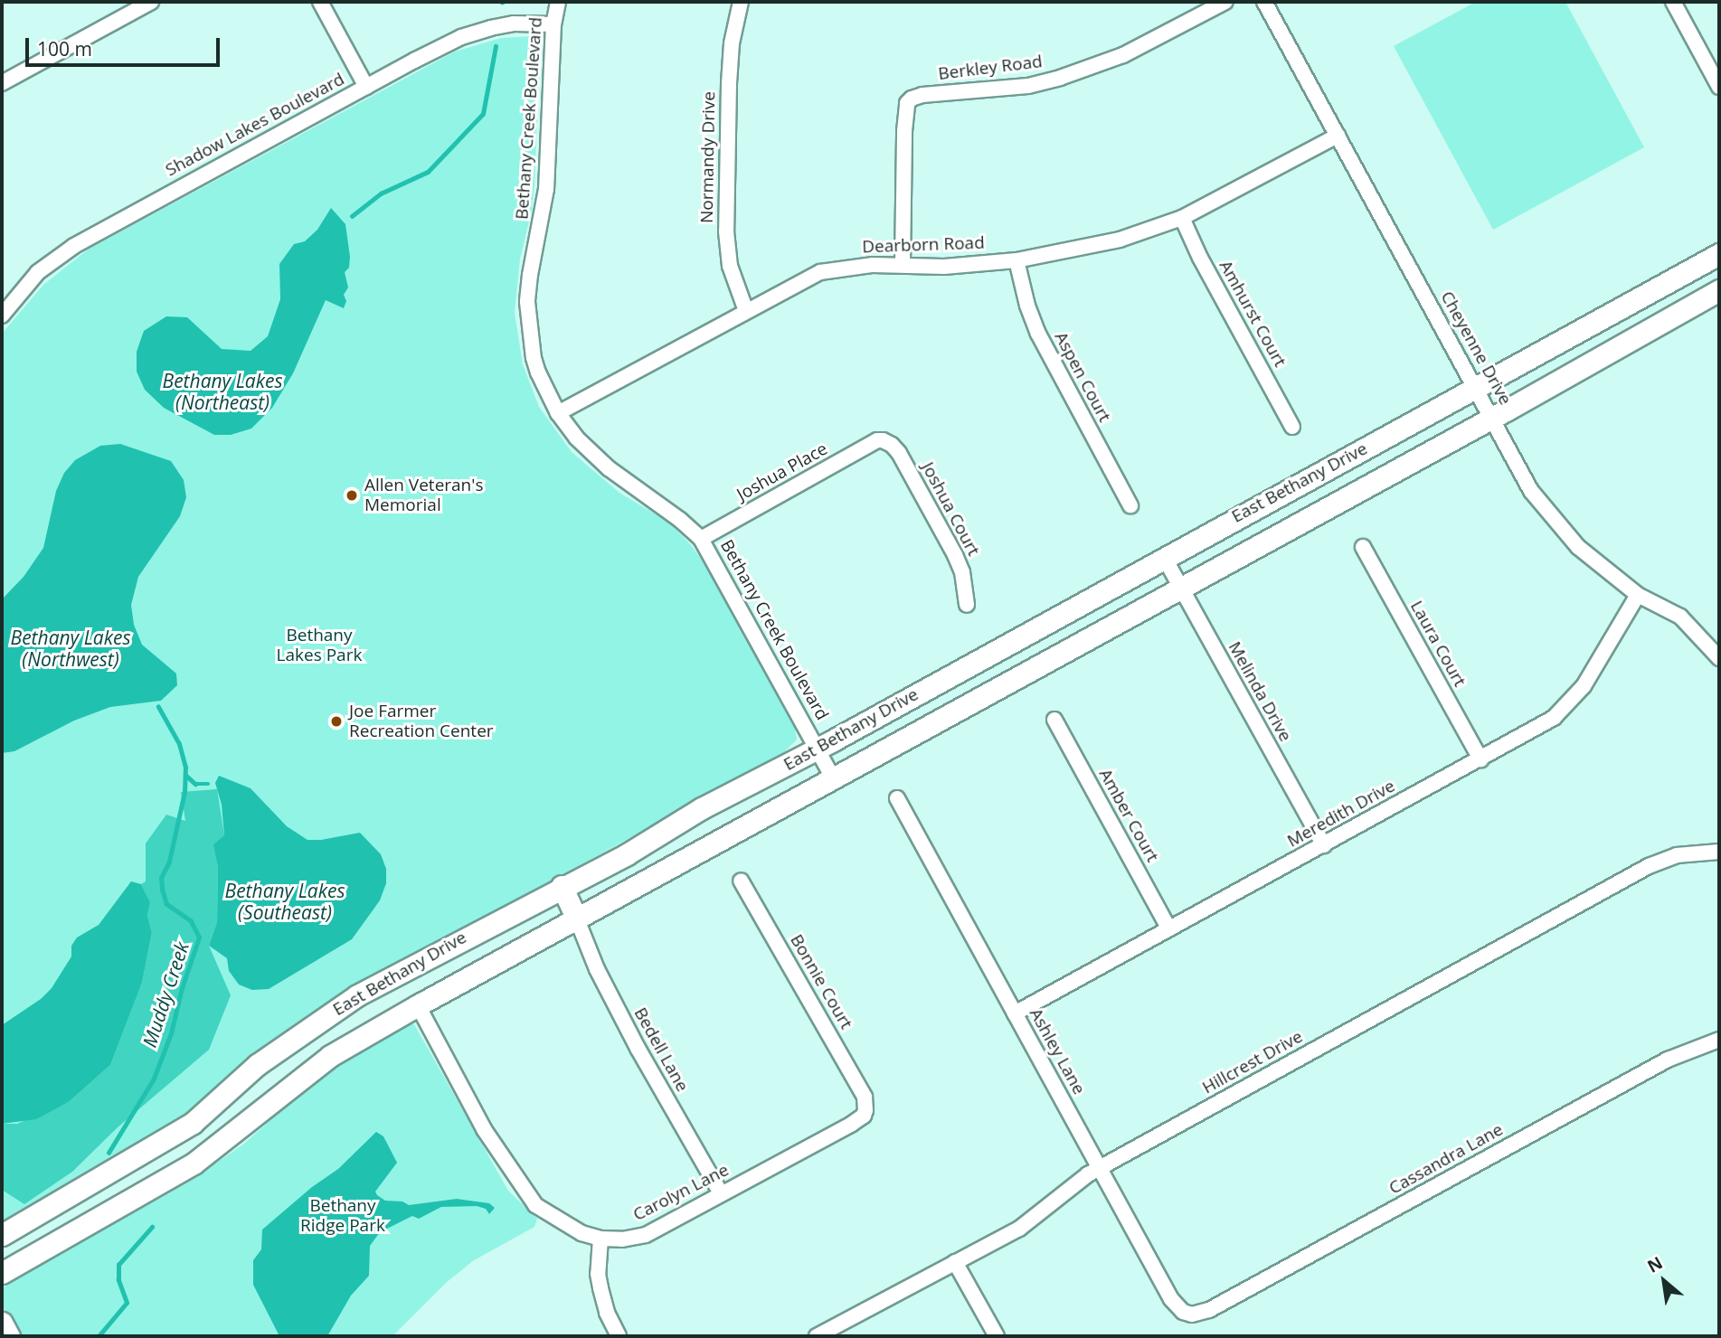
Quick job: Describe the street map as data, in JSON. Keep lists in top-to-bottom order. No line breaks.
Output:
{"streets":{"main road":["East Bethany Drive"],"street":["Berkley Road","Bethany Creek Boulevard","Shadow Lakes Boulevard","Normandy Drive","Dearborn Road","Amhurst Court","Cheyenne Drive","Aspen Court","Joshua Place","Joshua Court","Laura Court","Melinda Drive","Meredith Drive","Amber Court","Bonnie Court","Bedell Lane","Ashley Lane","Hillcrest Drive","Cassandra Lane","Carolyn Lane"]},"crossings":[["Berkley Road","Dearborn Road"],["Bethany Creek Boulevard","Shadow Lakes Boulevard"],["Bethany Creek Boulevard","Dearborn Road"],["Bethany Creek Boulevard","Joshua Place"],["Bethany Creek Boulevard","East Bethany Drive"],["Normandy Drive","Dearborn Road"],["Dearborn Road","Amhurst Court"],["Dearborn Road","Cheyenne Drive"],["Dearborn Road","Aspen Court"],["Cheyenne Drive","East Bethany Drive"],["Cheyenne Drive","Meredith Drive"],["Joshua Place","Joshua Court"],["East Bethany Drive","Melinda Drive"],["East Bethany Drive","Bedell Lane"],["East Bethany Drive","Carolyn Lane"],["Laura Court","Meredith Drive"],["Melinda Drive","Meredith Drive"],["Meredith Drive","Amber Court"],["Meredith Drive","Ashley Lane"],["Bonnie Court","Carolyn Lane"],["Bedell Lane","Carolyn Lane"],["Ashley Lane","Hillcrest Drive"],["Ashley Lane","Cassandra Lane"]],"water":["Bethany Lakes (Northeast)","Bethany Lakes (Northwest)","Bethany Lakes (Southeast)","Muddy Creek"],"parks":["Bethany Lakes Park","Bethany Ridge Park"],"places":["Allen Veteran's Memorial","Joe Farmer Recreation Center"],"scale_bar":"100 m","north":"top left"}
